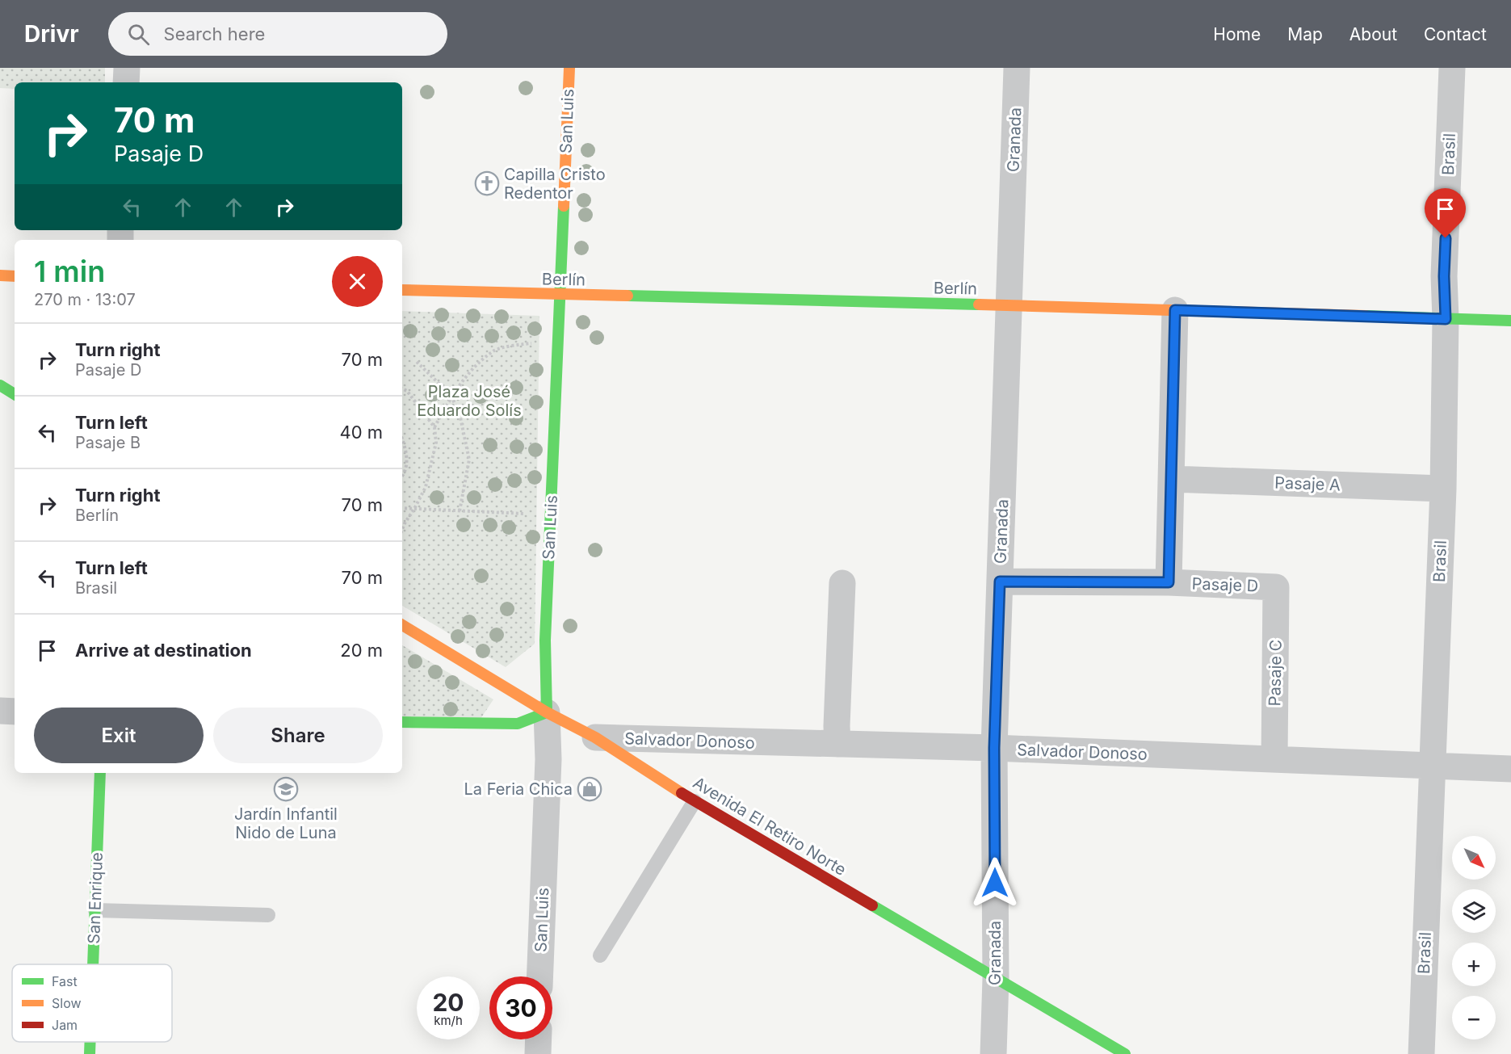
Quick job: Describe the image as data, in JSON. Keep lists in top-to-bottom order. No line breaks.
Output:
{"streets":{"street":["San Luis","Granada","Brasil","Berlín","Pasaje A","Pasaje D","Pasaje C","Salvador Donoso","Avenida El Retiro Norte","San Enrique"]},"crossings":[["San Luis","Berlín"],["San Luis","Avenida El Retiro Norte"],["Granada","Berlín"],["Granada","Pasaje D"],["Granada","Salvador Donoso"],["Granada","Avenida El Retiro Norte"],["Brasil","Berlín"],["Brasil","Pasaje A"],["Brasil","Salvador Donoso"],["Pasaje D","Pasaje C"],["Pasaje C","Salvador Donoso"],["Salvador Donoso","Avenida El Retiro Norte"]],"parks":["Plaza José Eduardo Solís"],"places":{"church":["Capilla Cristo Redentor"],"school or university":["Jardín Infantil Nido de Luna"],"shop":["La Feria Chica"]},"legend":["Fast","Slow","Jam"],"north":"bottom right","page":{"header":"Drivr","search":"Search here","nav":["Home","Map","About","Contact"],"turn":["70 m","Pasaje D"],"heading":["1 min","270 m · 13:07"],"list":[{"name":"Turn right","note":"Pasaje D","value":"70 m"},{"name":"Turn left","note":"Pasaje B","value":"40 m"},{"name":"Turn right","note":"Berlín","value":"70 m"},{"name":"Turn left","note":"Brasil","value":"70 m"},{"name":"Arrive at destination","value":"20 m"}],"buttons":["Exit","Share"],"map_buttons":["+","−"],"speed":"20 km/h","limit":"30"}}
